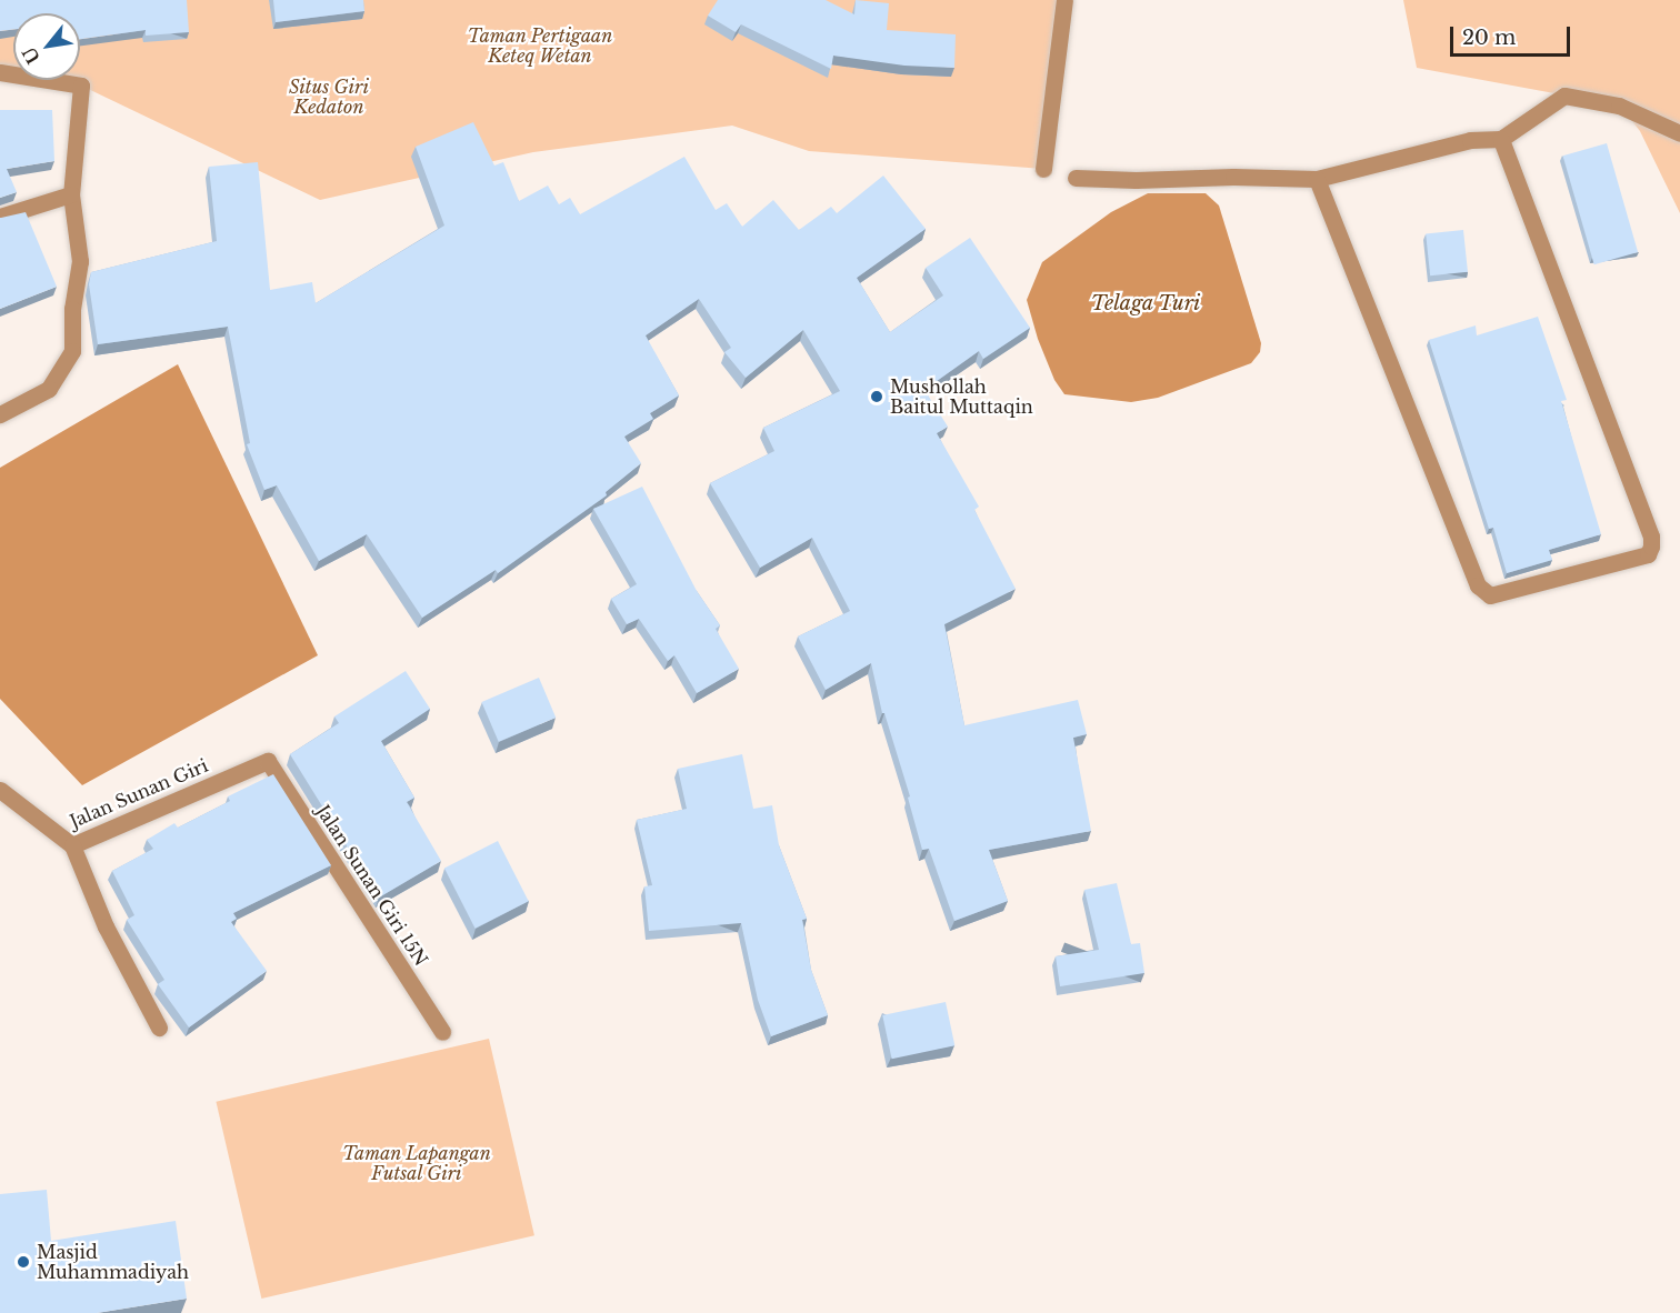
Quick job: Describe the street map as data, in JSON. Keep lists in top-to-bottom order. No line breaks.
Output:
{"streets":{"street":["Jalan Sunan Giri","Jalan Sunan Giri 15N"]},"crossings":[["Jalan Sunan Giri","Jalan Sunan Giri 15N"]],"water":["Telaga Turi"],"parks":["Taman Pertigaan Keteq Wetan","Situs Giri Kedaton","Taman Lapangan Futsal Giri"],"places":["Mushollah Baitul Muttaqin","Masjid Muhammadiyah"],"scale_bar":"20 m","north":"bottom left"}
